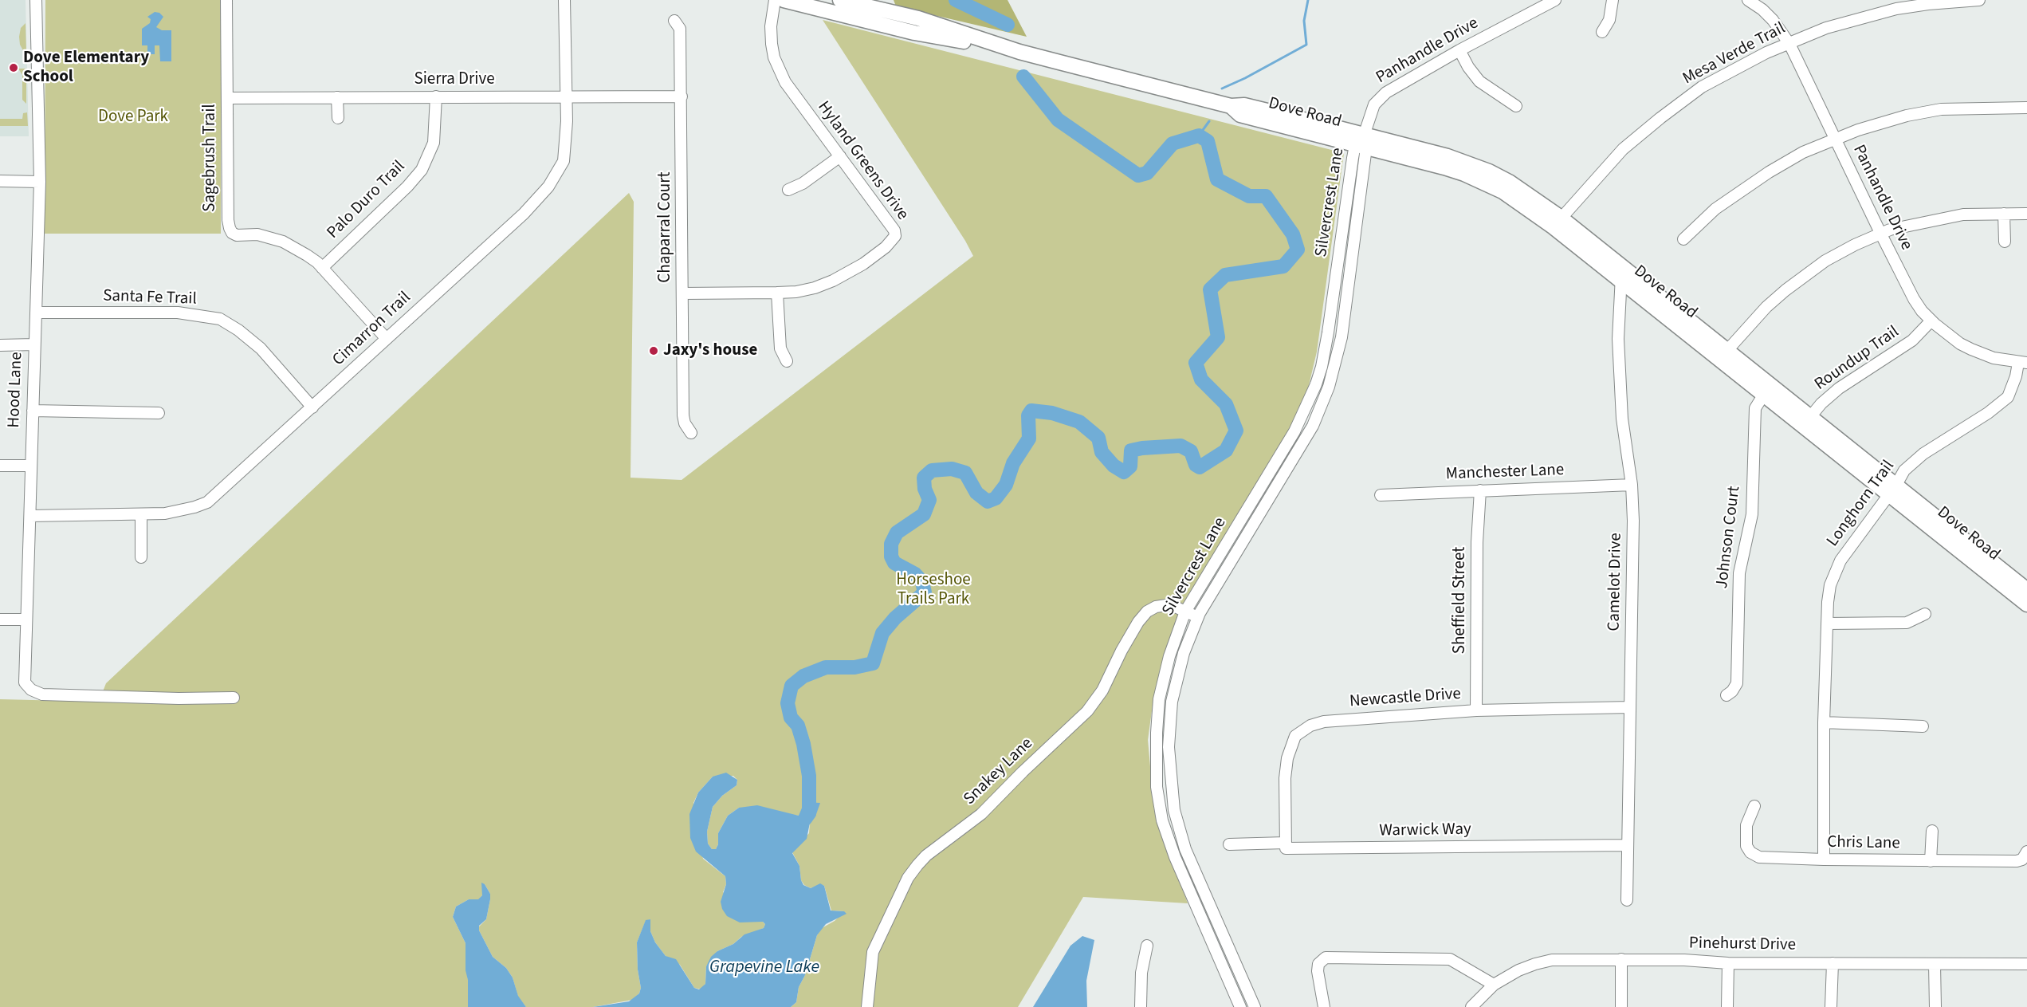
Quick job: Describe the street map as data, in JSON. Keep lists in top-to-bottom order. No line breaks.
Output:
{"streets":{"main road":["Dove Road"],"street":["Panhandle Drive","Mesa Verde Trail","Sierra Drive","Sagebrush Trail","Hyland Greens Drive","Palo Duro Trail","Silvercrest Lane","Chaparral Court","Santa Fe Trail","Cimarron Trail","Roundup Trail","Hood Lane","Manchester Lane","Longhorn Trail","Johnson Court","Camelot Drive","Sheffield Street","Newcastle Drive","Snakey Lane","Warwick Way","Chris Lane","Pinehurst Drive"]},"crossings":[["Panhandle Drive","Mesa Verde Trail"],["Panhandle Drive","Dove Road"],["Panhandle Drive","Silvercrest Lane"],["Panhandle Drive","Roundup Trail"],["Panhandle Drive","Longhorn Trail"],["Mesa Verde Trail","Dove Road"],["Sierra Drive","Sagebrush Trail"],["Sierra Drive","Palo Duro Trail"],["Sierra Drive","Chaparral Court"],["Sierra Drive","Cimarron Trail"],["Dove Road","Silvercrest Lane"],["Dove Road","Roundup Trail"],["Dove Road","Longhorn Trail"],["Dove Road","Johnson Court"],["Dove Road","Camelot Drive"],["Sagebrush Trail","Palo Duro Trail"],["Sagebrush Trail","Cimarron Trail"],["Hyland Greens Drive","Chaparral Court"],["Silvercrest Lane","Snakey Lane"],["Santa Fe Trail","Cimarron Trail"],["Santa Fe Trail","Hood Lane"],["Cimarron Trail","Hood Lane"],["Manchester Lane","Camelot Drive"],["Manchester Lane","Sheffield Street"],["Longhorn Trail","Chris Lane"],["Camelot Drive","Newcastle Drive"],["Camelot Drive","Warwick Way"],["Sheffield Street","Newcastle Drive"],["Newcastle Drive","Warwick Way"]],"water":["Grapevine Lake"],"parks":["Dove Park","Horseshoe Trails Park"],"places":["Dove Elementary School","Jaxy's house"]}
